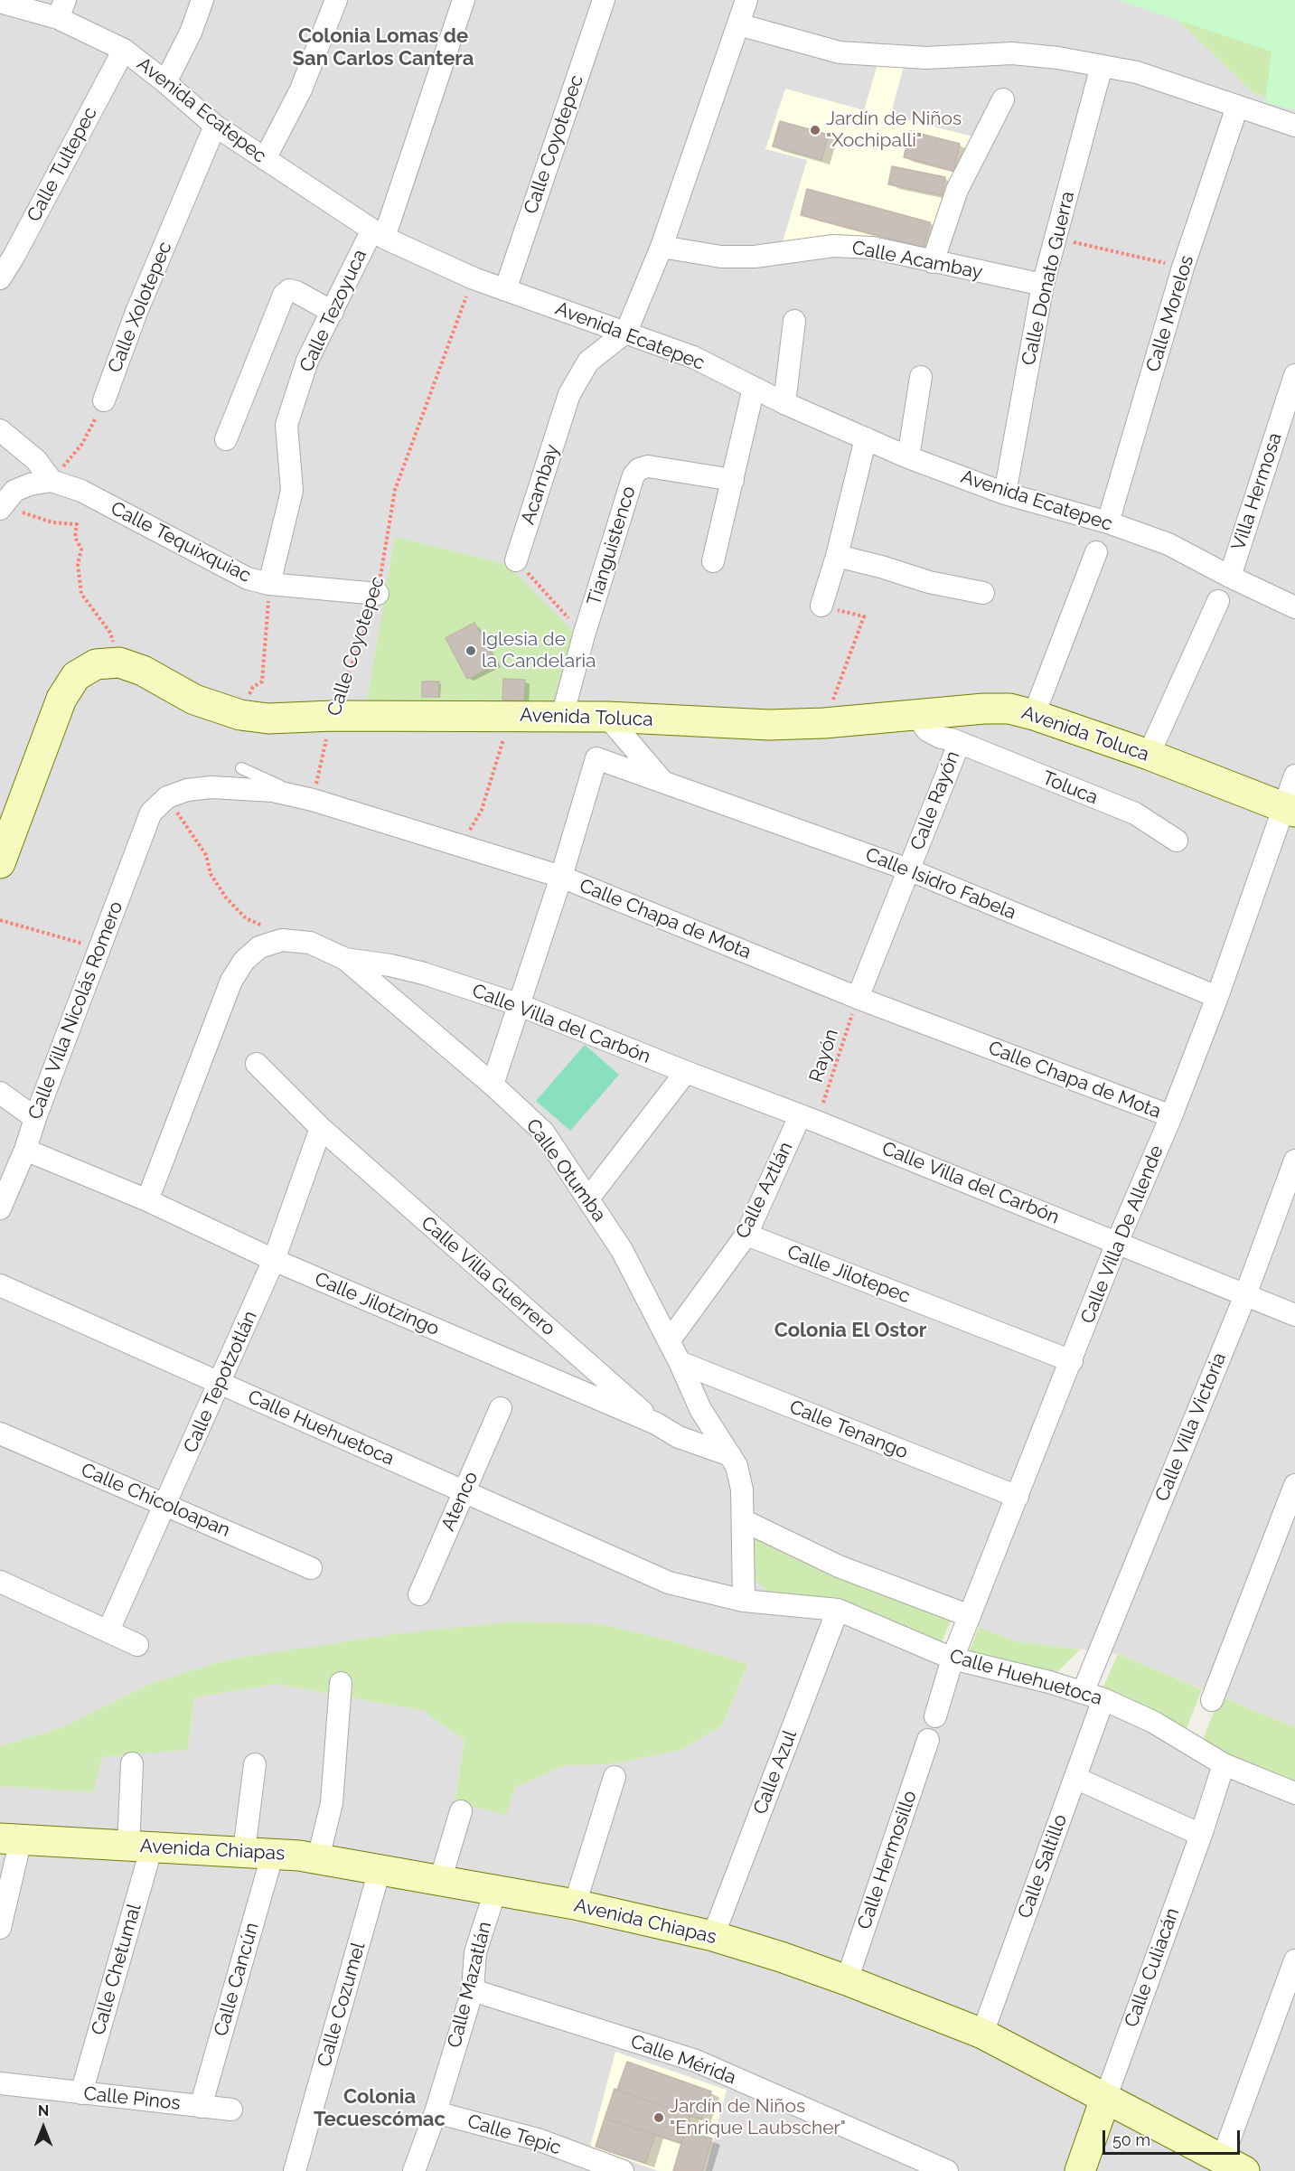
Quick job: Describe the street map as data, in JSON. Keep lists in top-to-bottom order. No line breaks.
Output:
{"streets":{"street":["Avenida Ecatepec","Calle Coyotepec","Calle Tultepec","Calle Acambay","Calle Donato Guerra","Calle Xolotepec","Calle Tezoyuca","Calle Morelos","Acambay","Villa Hermosa","Calle Tequixquiac","Tianguistenco","Avenida Toluca","Toluca","Calle Rayón","Calle Isidro Fabela","Calle Chapa de Mota","Calle Villa Nicolás Romero","Calle Villa del Carbón","Calle Otumba","Calle Aztlán","Calle Villa De Allende","Calle Jilotepec","Calle Villa Guerrero","Calle Jilotzingo","Calle Tepotzotlán","Calle Villa Victoria","Calle Huehuetoca","Calle Tenango","Calle Chicoloapan","Atenco","Calle Azul","Avenida Chiapas","Calle Hermosillo","Calle Saltillo","Calle Culiacán","Calle Chetumal","Calle Cancún","Calle Mazatlán","Calle Cozumel","Calle Mérida","Calle Pinos","Calle Tepic"],"path":["Rayón"]},"crossings":[["Avenida Ecatepec","Calle Coyotepec"],["Avenida Ecatepec","Calle Tultepec"],["Avenida Ecatepec","Calle Donato Guerra"],["Avenida Ecatepec","Calle Xolotepec"],["Avenida Ecatepec","Calle Tezoyuca"],["Avenida Ecatepec","Calle Morelos"],["Avenida Ecatepec","Acambay"],["Avenida Ecatepec","Villa Hermosa"],["Calle Coyotepec","Calle Tequixquiac"],["Calle Coyotepec","Avenida Toluca"],["Calle Coyotepec","Calle Chapa de Mota"],["Calle Acambay","Calle Donato Guerra"],["Calle Tezoyuca","Calle Tequixquiac"],["Tianguistenco","Avenida Toluca"],["Avenida Toluca","Calle Rayón"],["Avenida Toluca","Calle Isidro Fabela"],["Avenida Toluca","Calle Villa De Allende"],["Toluca","Calle Rayón"],["Calle Rayón","Calle Isidro Fabela"],["Calle Rayón","Calle Chapa de Mota"],["Calle Rayón","Rayón"],["Calle Isidro Fabela","Calle Chapa de Mota"],["Calle Isidro Fabela","Calle Villa De Allende"],["Calle Chapa de Mota","Calle Villa Nicolás Romero"],["Calle Chapa de Mota","Rayón"],["Calle Chapa de Mota","Calle Villa De Allende"],["Calle Villa Nicolás Romero","Calle Jilotzingo"],["Calle Villa del Carbón","Rayón"],["Calle Villa del Carbón","Calle Otumba"],["Calle Villa del Carbón","Calle Aztlán"],["Calle Villa del Carbón","Calle Villa De Allende"],["Calle Villa del Carbón","Calle Jilotzingo"],["Calle Villa del Carbón","Calle Villa Victoria"],["Rayón","Calle Aztlán"],["Calle Otumba","Calle Aztlán"],["Calle Otumba","Calle Jilotzingo"],["Calle Otumba","Calle Huehuetoca"],["Calle Otumba","Calle Tenango"],["Calle Aztlán","Calle Jilotepec"],["Calle Villa De Allende","Calle Jilotepec"],["Calle Villa De Allende","Calle Huehuetoca"],["Calle Villa De Allende","Calle Tenango"],["Calle Villa Guerrero","Calle Jilotzingo"],["Calle Villa Guerrero","Calle Tepotzotlán"],["Calle Jilotzingo","Calle Tepotzotlán"],["Calle Tepotzotlán","Calle Huehuetoca"],["Calle Tepotzotlán","Calle Chicoloapan"],["Calle Villa Victoria","Calle Huehuetoca"],["Calle Villa Victoria","Calle Saltillo"],["Calle Huehuetoca","Atenco"],["Calle Huehuetoca","Calle Azul"],["Calle Huehuetoca","Calle Saltillo"],["Calle Huehuetoca","Calle Culiacán"],["Calle Azul","Avenida Chiapas"],["Avenida Chiapas","Calle Hermosillo"],["Avenida Chiapas","Calle Saltillo"],["Avenida Chiapas","Calle Culiacán"],["Avenida Chiapas","Calle Chetumal"],["Avenida Chiapas","Calle Cancún"],["Avenida Chiapas","Calle Mazatlán"],["Avenida Chiapas","Calle Cozumel"],["Calle Chetumal","Calle Pinos"],["Calle Cancún","Calle Pinos"],["Calle Mazatlán","Calle Mérida"],["Calle Mazatlán","Calle Tepic"]],"districts":["Colonia Lomas de San Carlos Cantera","Colonia El Ostor","Colonia Tecuescómac"],"places":["Jardín de Niños \"Xochipalli\"","Iglesia de la Candelaria","Jardín de Niños \"Enrique Laubscher\""],"scale_bar":"50 m","north":"top"}
